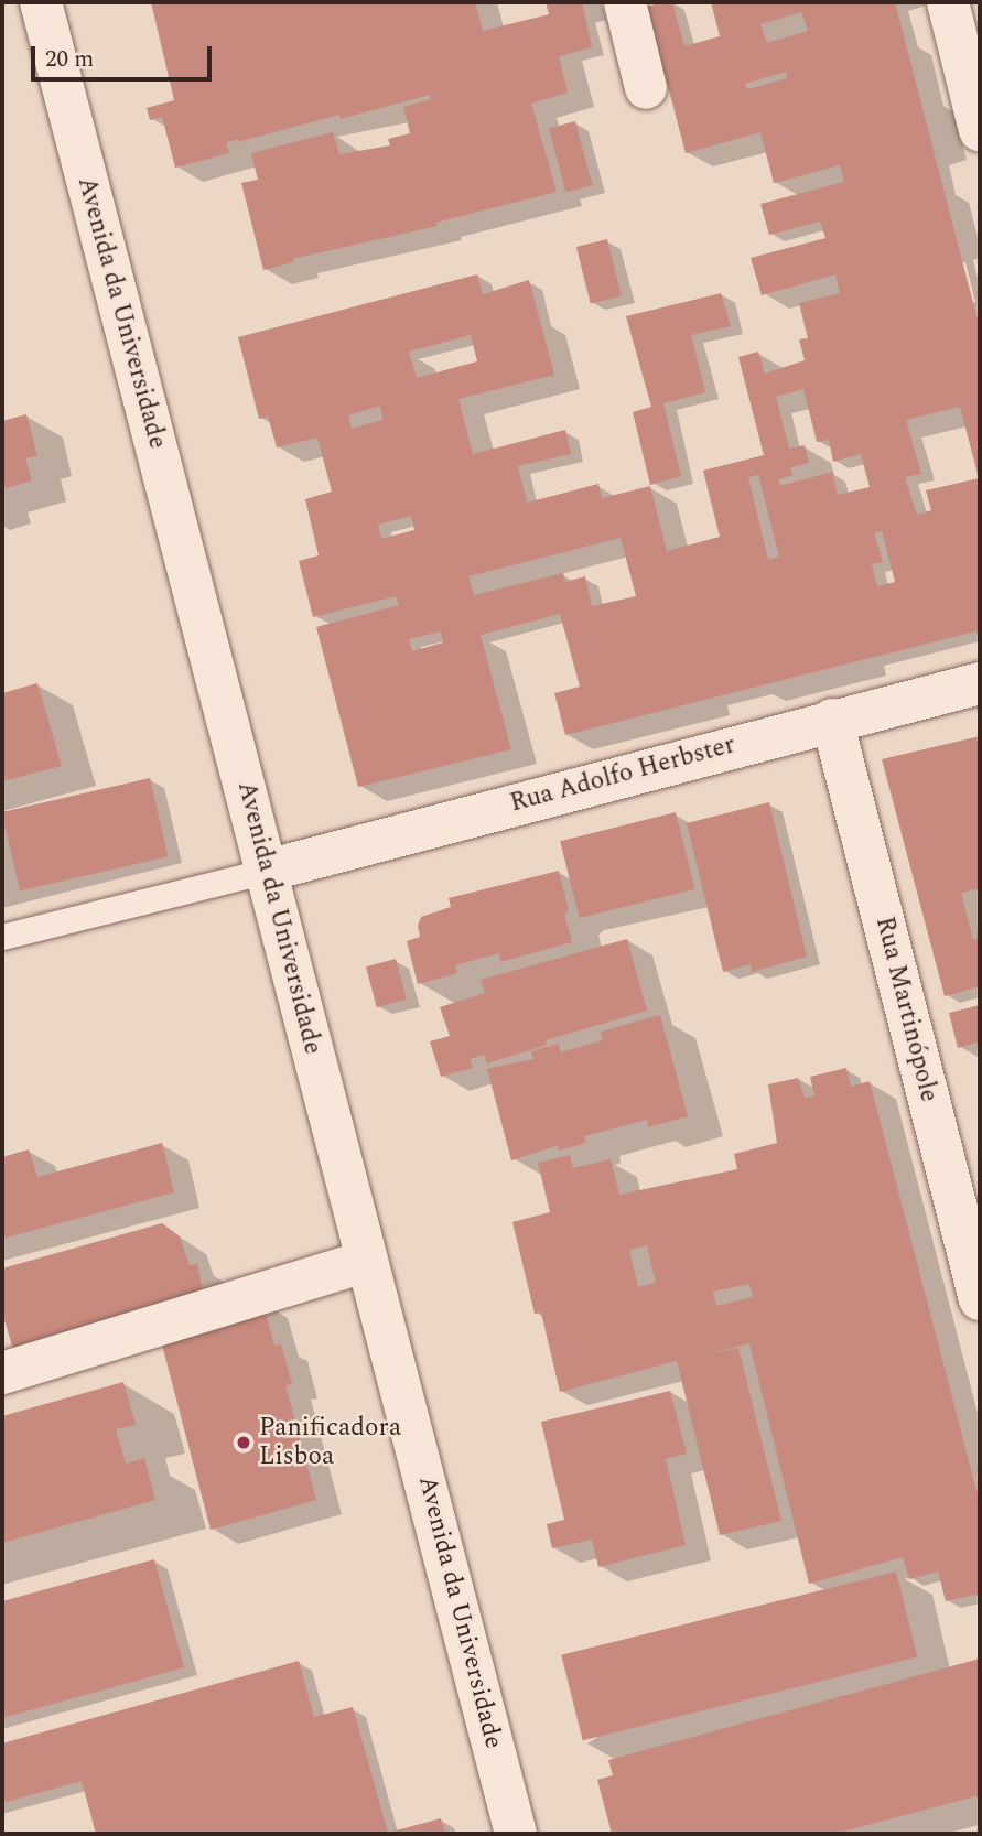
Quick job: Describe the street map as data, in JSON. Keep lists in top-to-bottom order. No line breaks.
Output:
{"streets":{"street":["Avenida da Universidade","Rua Adolfo Herbster","Rua Martinópole"]},"crossings":[["Avenida da Universidade","Rua Adolfo Herbster"],["Rua Adolfo Herbster","Rua Martinópole"]],"places":["Panificadora Lisboa"],"scale_bar":"20 m"}
